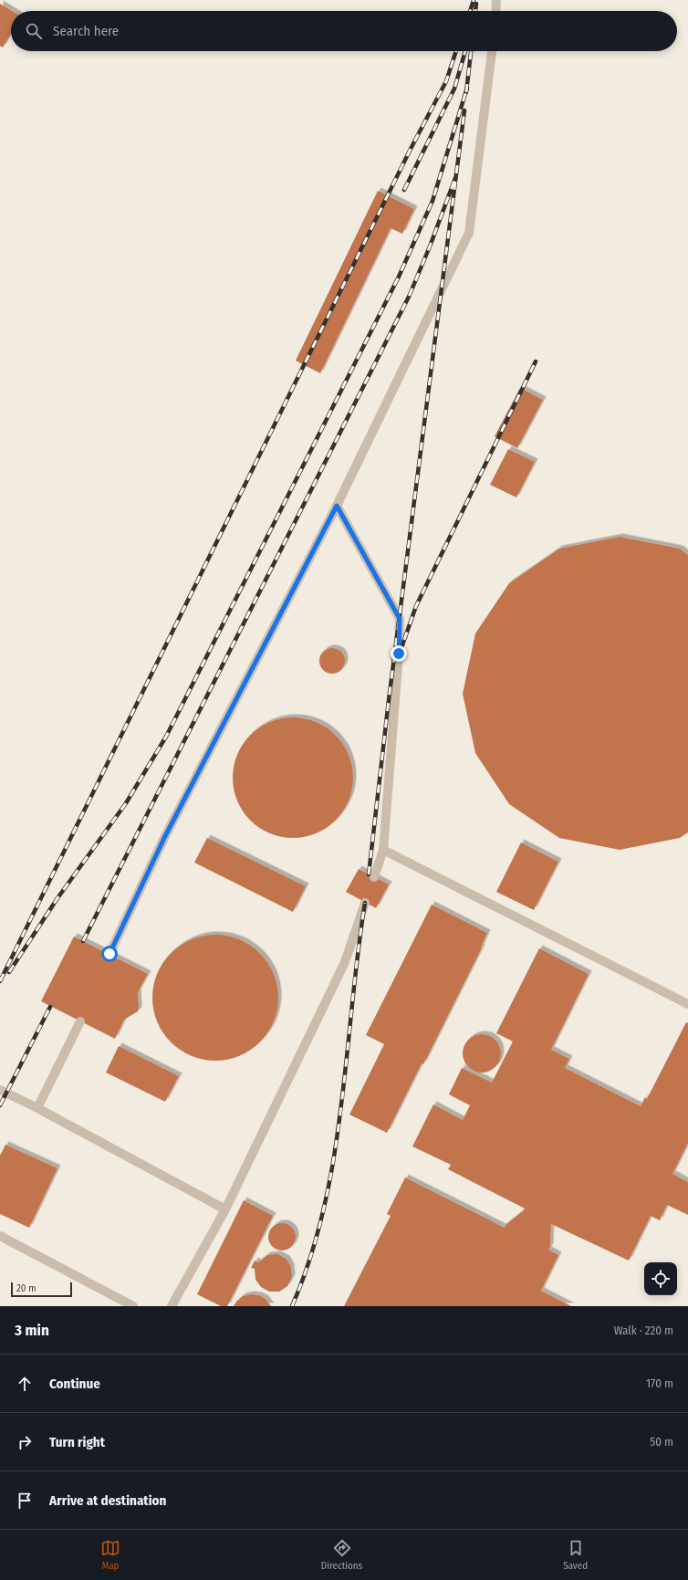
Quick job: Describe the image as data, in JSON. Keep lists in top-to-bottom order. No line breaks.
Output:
{"scale_bar":"20 m","page":{"search":"Search here","scale":"20 m","heading":["3 min","Walk · 220 m"],"list":[["Continue","170 m"],["Turn right","50 m"],"Arrive at destination"],"nav":["Map","Directions","Saved"]}}
